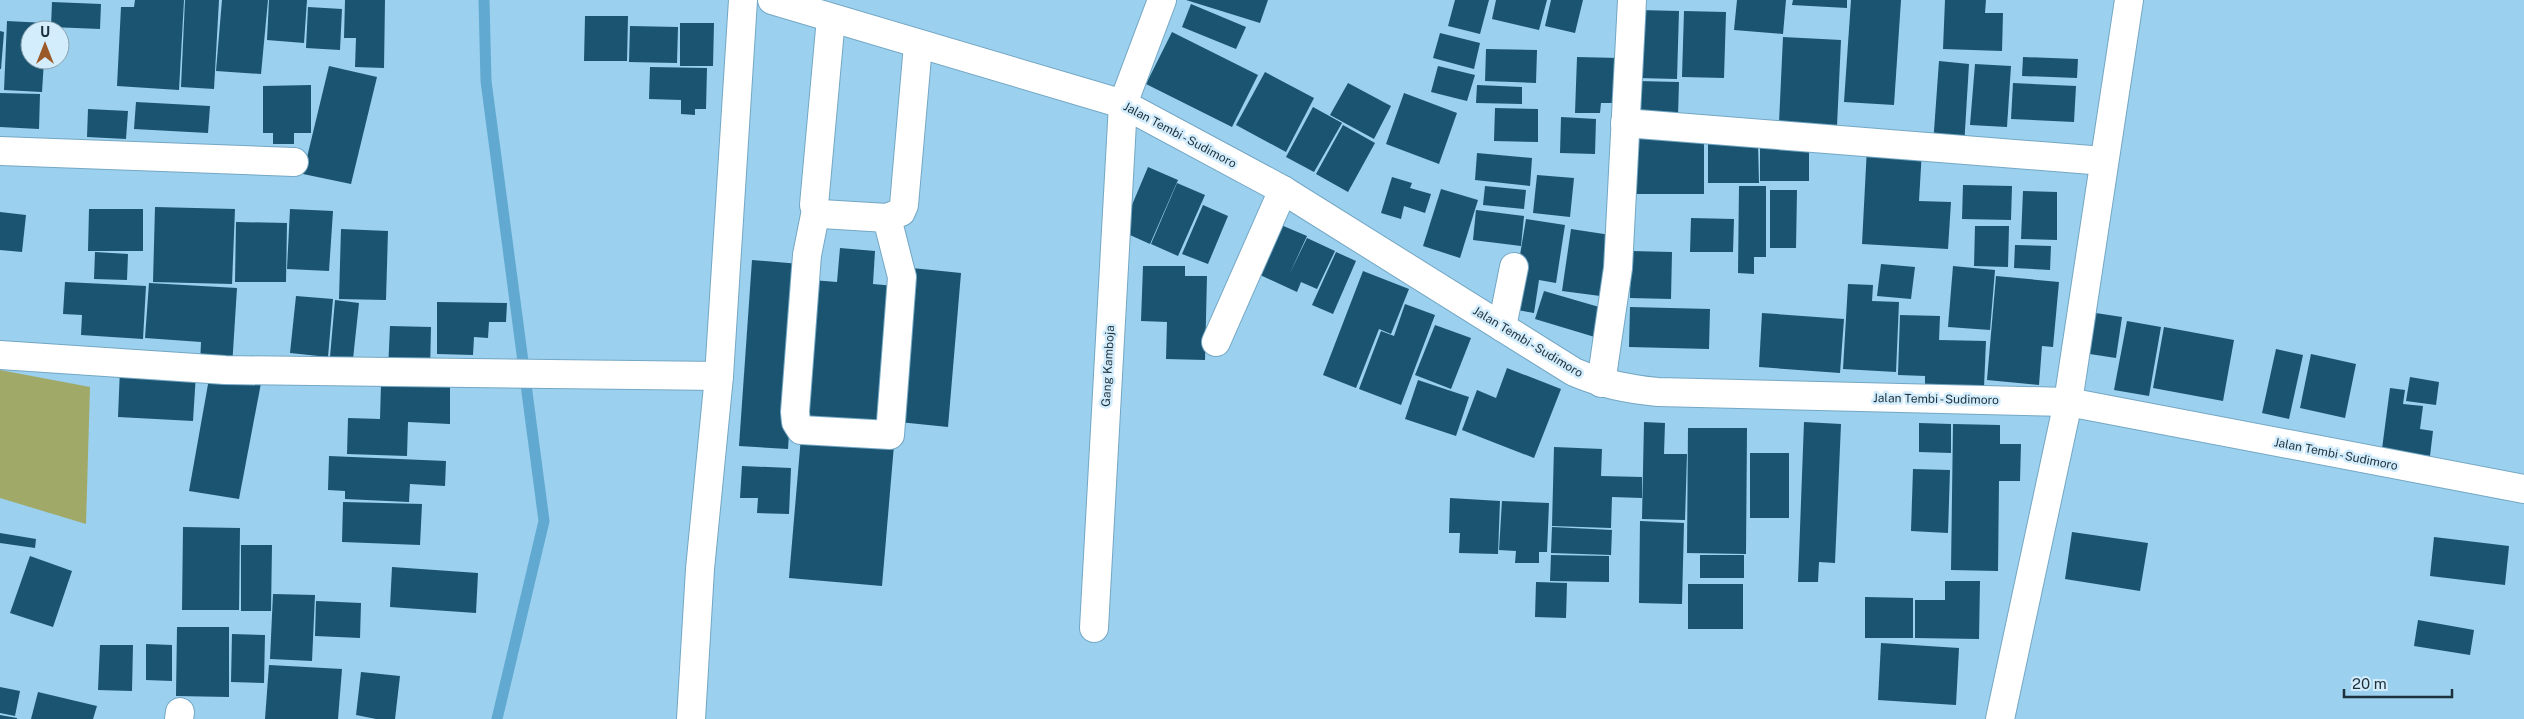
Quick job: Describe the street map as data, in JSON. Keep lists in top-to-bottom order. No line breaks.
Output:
{"streets":{"street":["Jalan Tembi - Sudimoro","Gang Kamboja"]},"crossings":[["Jalan Tembi - Sudimoro","Gang Kamboja"]],"scale_bar":"20 m","north":"top"}
